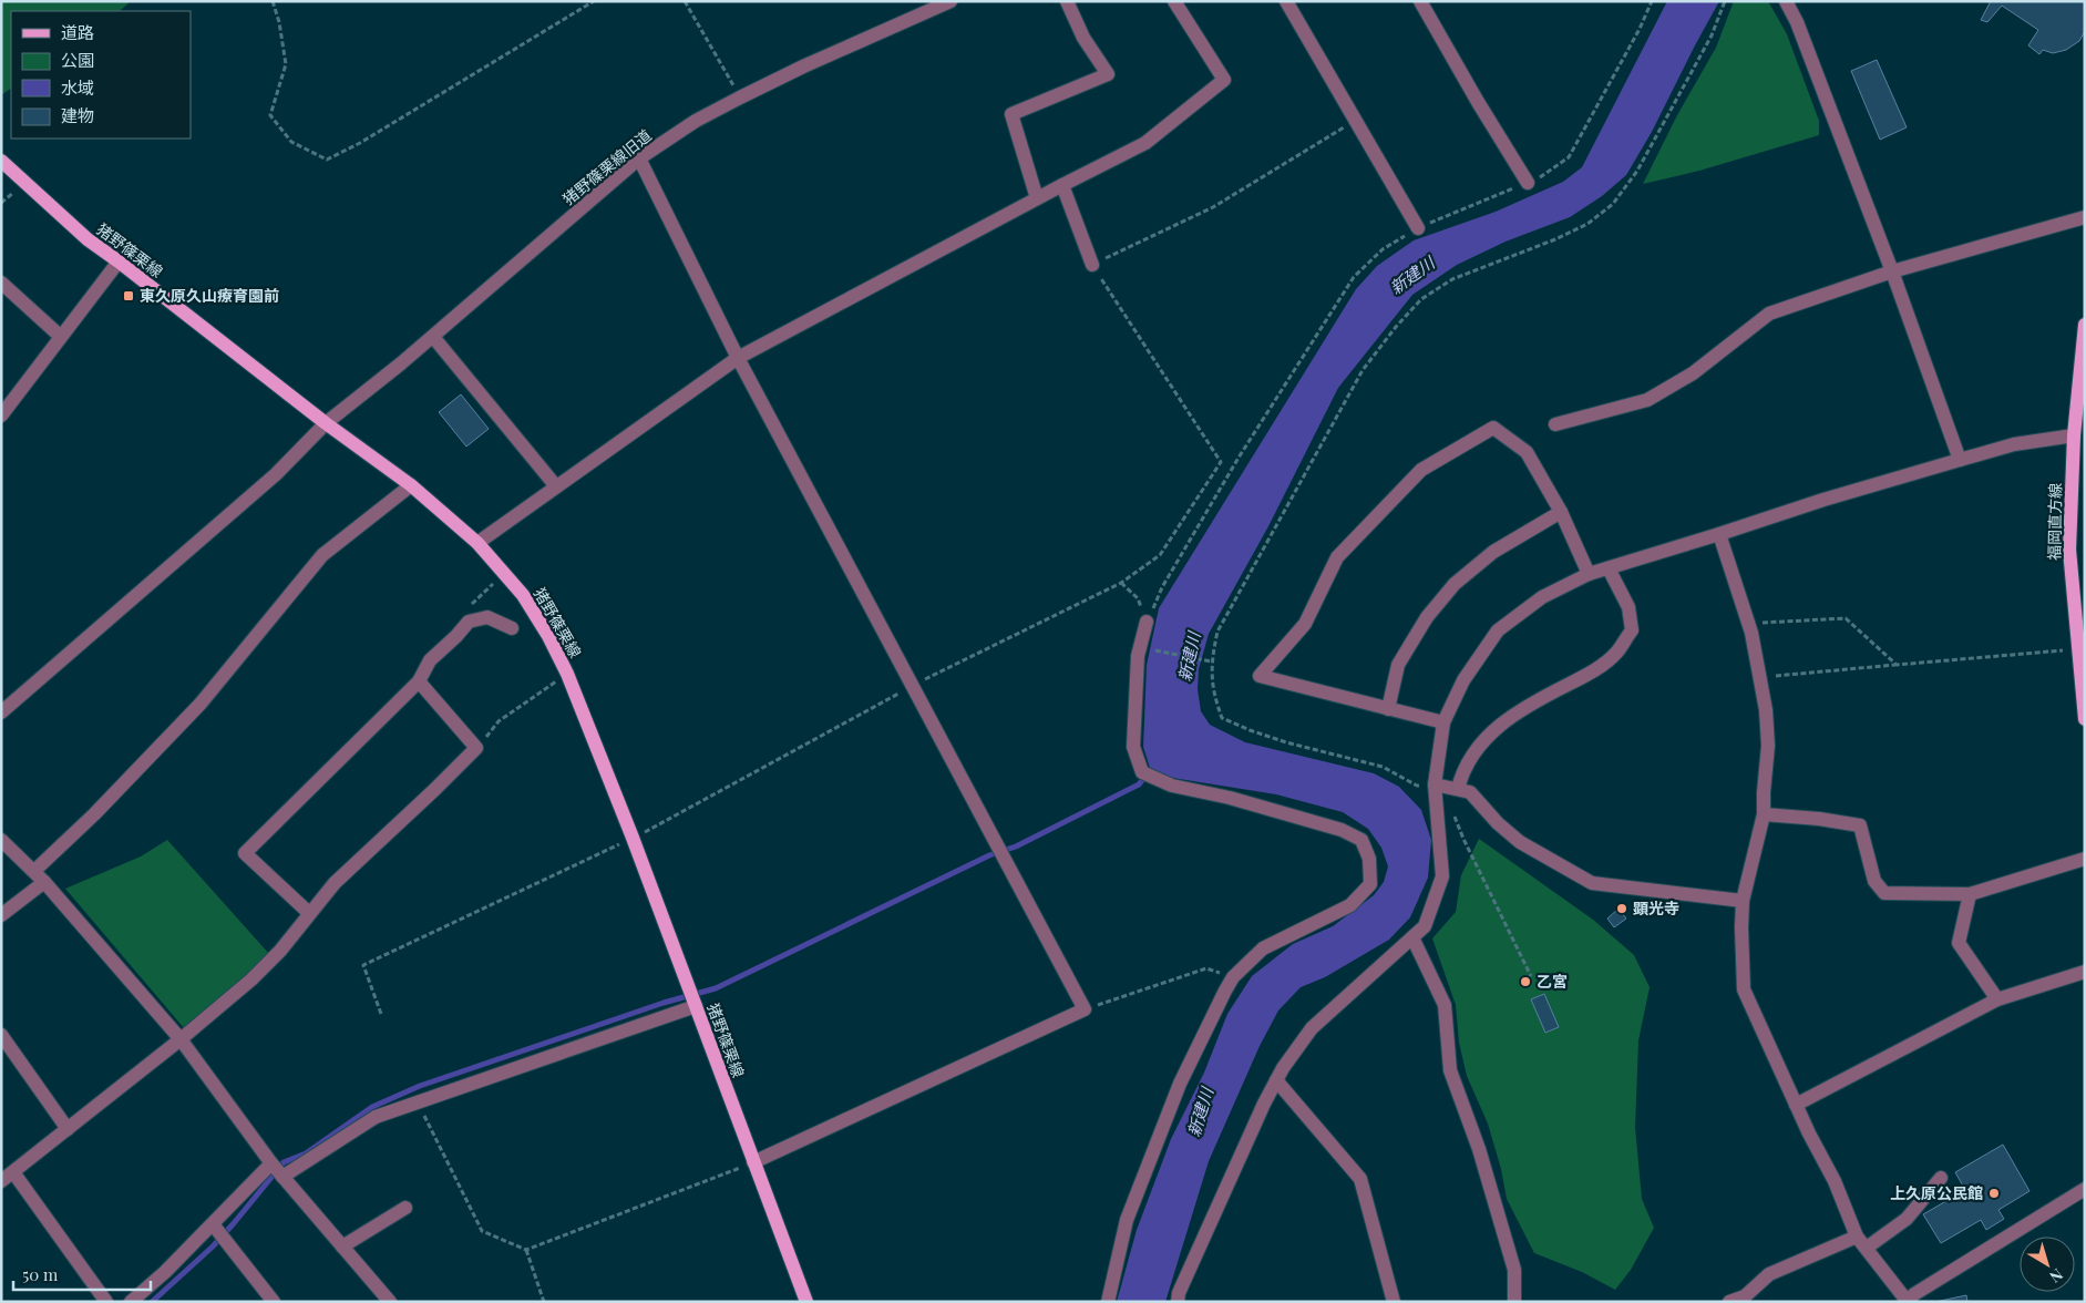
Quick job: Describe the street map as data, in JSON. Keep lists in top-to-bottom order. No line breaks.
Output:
{"streets":{"main road":["猪野篠栗線","福岡直方線"],"street":["猪野篠栗線旧道"]},"crossings":[["猪野篠栗線旧道","猪野篠栗線"]],"water":["新建川"],"places":{"transit":["東久原久山療育園前"],"other":["顕光寺","乙宮","上久原公民館"]},"legend":["道路","公園","水域","建物"],"scale_bar":"50 m","north":"bottom right"}
